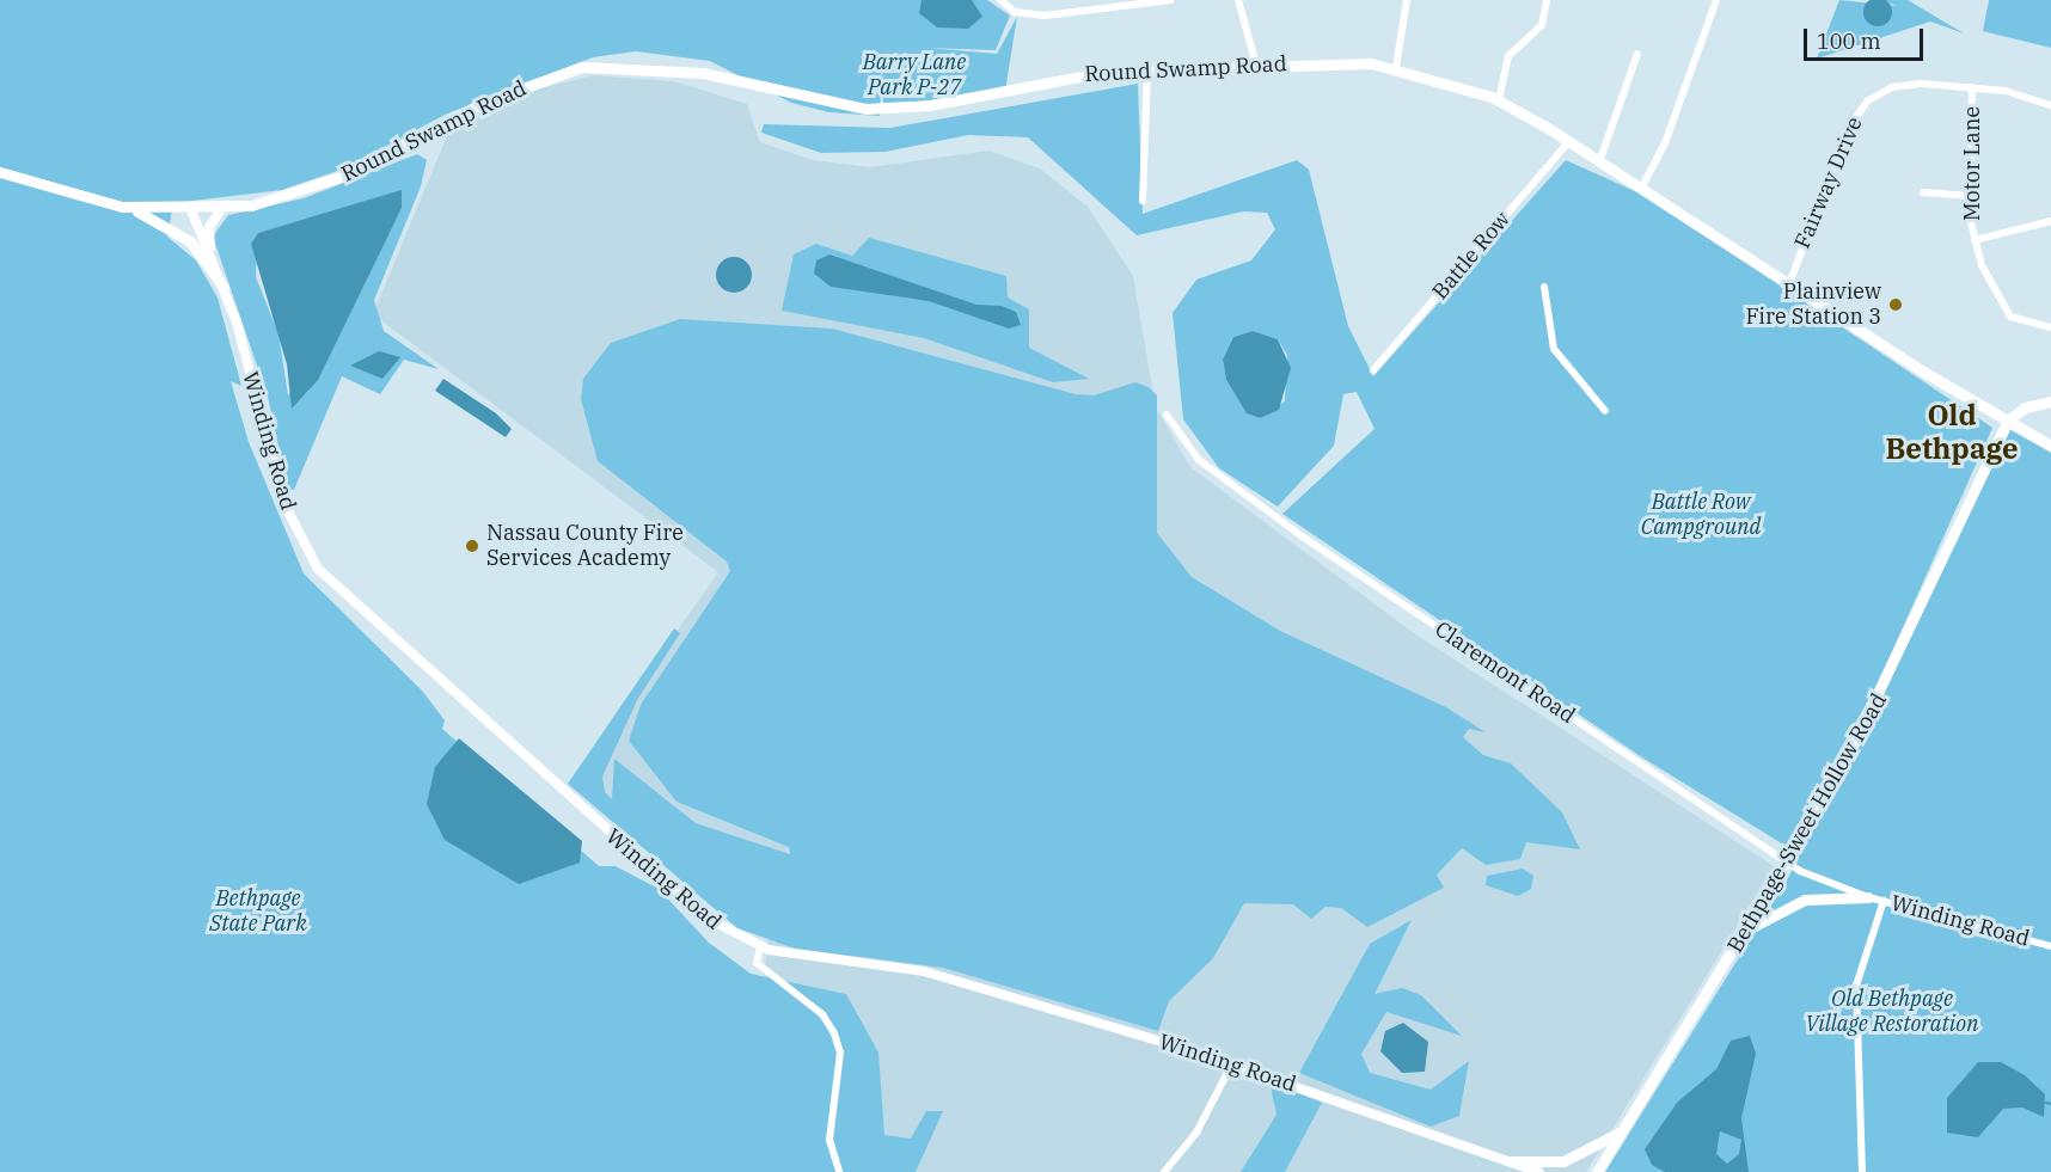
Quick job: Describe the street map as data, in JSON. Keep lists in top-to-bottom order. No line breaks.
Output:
{"streets":{"main road":["Round Swamp Road","Bethpage-Sweet Hollow Road"],"street":["Motor Lane","Fairway Drive","Battle Row","Winding Road","Claremont Road"]},"crossings":[["Round Swamp Road","Fairway Drive"],["Round Swamp Road","Battle Row"],["Round Swamp Road","Winding Road"],["Round Swamp Road","Bethpage-Sweet Hollow Road"],["Motor Lane","Fairway Drive"],["Winding Road","Claremont Road"],["Claremont Road","Bethpage-Sweet Hollow Road"]],"districts":["Old Bethpage"],"parks":["Barry Lane Park P-27","Battle Row Campground","Bethpage State Park","Old Bethpage Village Restoration"],"places":["Plainview Fire Station 3","Nassau County Fire Services Academy"],"scale_bar":"100 m"}
